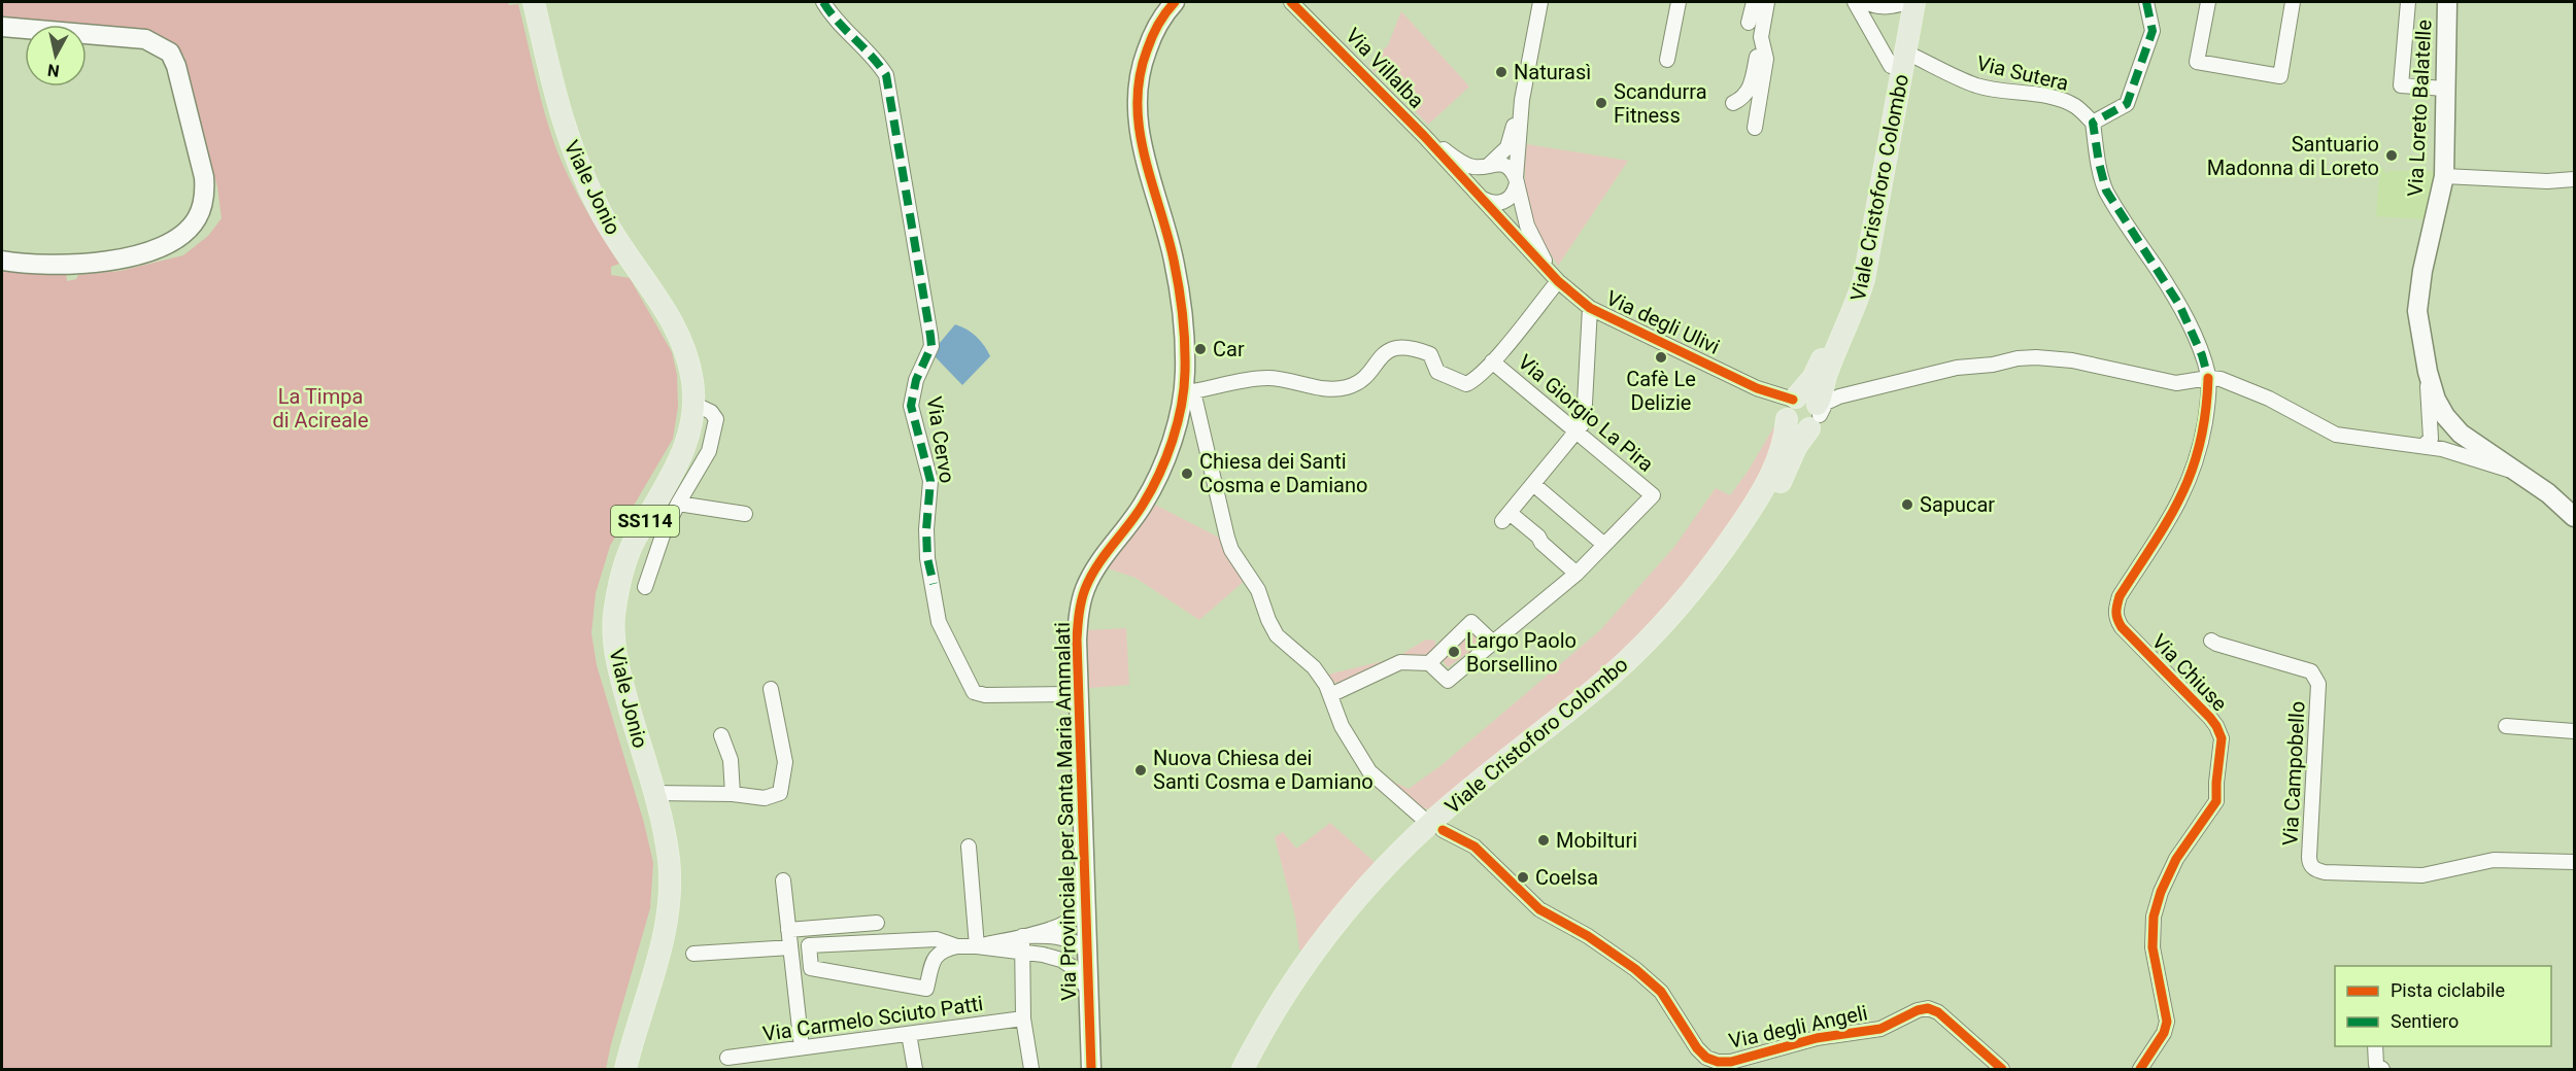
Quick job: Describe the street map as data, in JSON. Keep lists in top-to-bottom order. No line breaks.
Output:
{"streets":{"main road":["Viale Jonio","Viale Cristoforo Colombo","SS114"],"street":["Via Villalba","Via Sutera","Via Loreto Balatelle","Via degli Ulivi","Via Giorgio La Pira","Via Cervo","Via Chiuse","Via Campobello","Via Provinciale per Santa Maria Ammalati","Via Carmelo Sciuto Patti","Via degli Angeli"]},"crossings":[["Via Villalba","Via degli Ulivi"],["Via Sutera","Viale Cristoforo Colombo"],["Via Sutera","Via Chiuse"],["Viale Cristoforo Colombo","Via degli Ulivi"],["Viale Cristoforo Colombo","Via degli Angeli"],["Via Cervo","Via Provinciale per Santa Maria Ammalati"],["Via Provinciale per Santa Maria Ammalati","Via degli Angeli"]],"parks":["La Timpa di Acireale"],"places":["Naturasì","Scandurra Fitness","Santuario Madonna di Loreto","Car","Cafè Le Delizie","Chiesa dei Santi Cosma e Damiano","Sapucar","Largo Paolo Borsellino","Nuova Chiesa dei Santi Cosma e Damiano","Mobilturi","Coelsa"],"legend":["Pista ciclabile","Sentiero"],"north":"bottom"}
